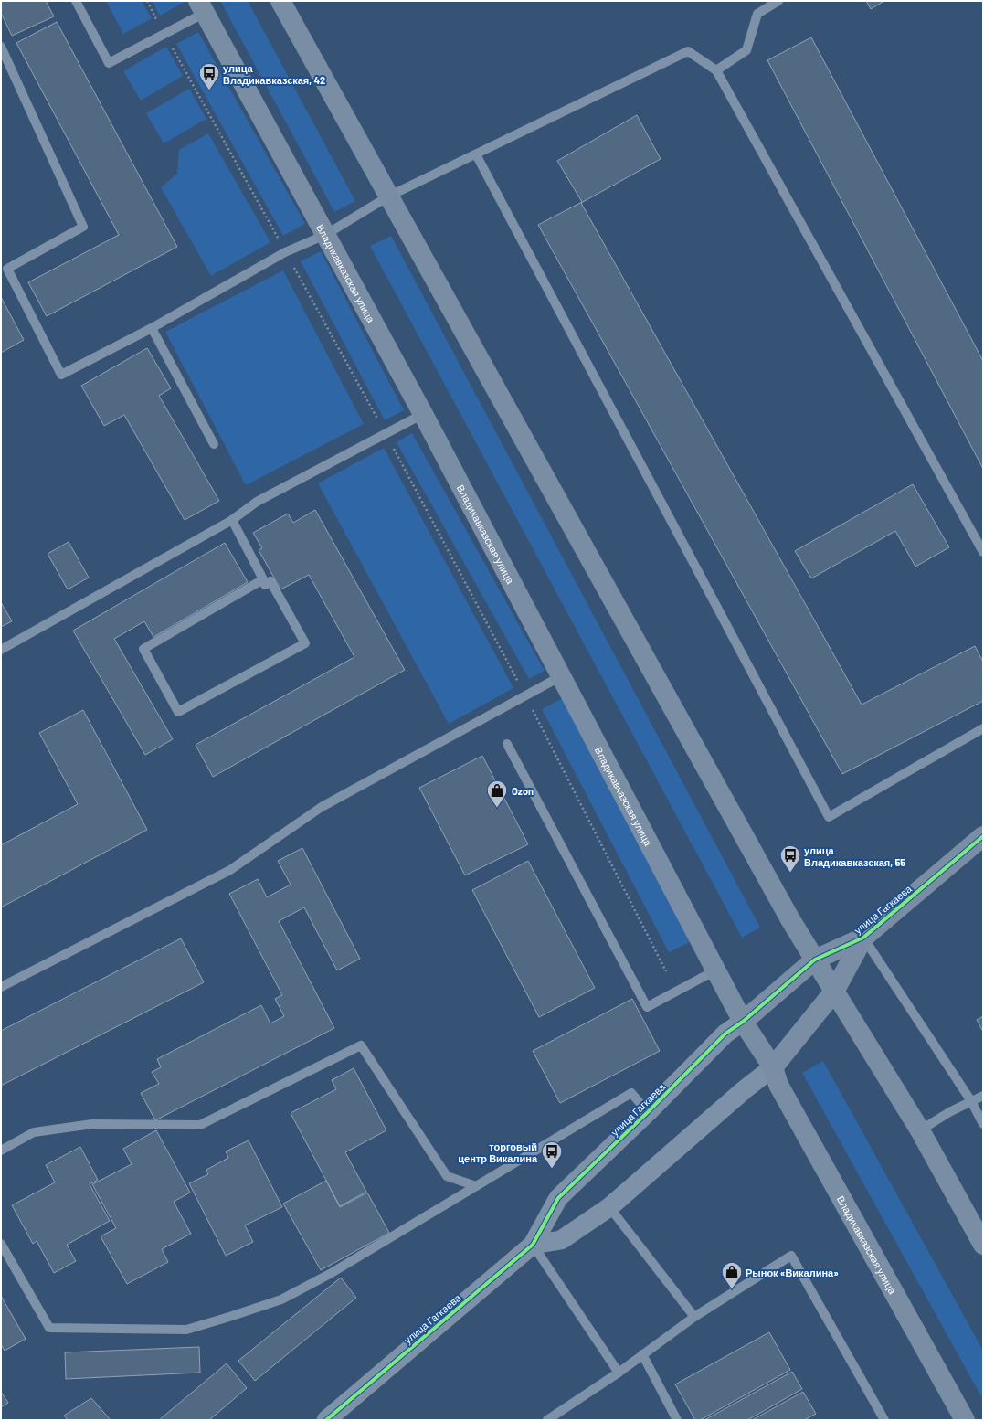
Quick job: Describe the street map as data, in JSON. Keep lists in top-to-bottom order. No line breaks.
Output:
{"streets":{"main road":["Владикавказская улица","улица Гагкаева"]},"crossings":[["Владикавказская улица","улица Гагкаева"]],"places":{"bus stop":["улица Владикавказская, 42","улица Владикавказская, 55","торговый центр Викалина"],"shop":["Ozon","Рынок «Викалина»"]}}
